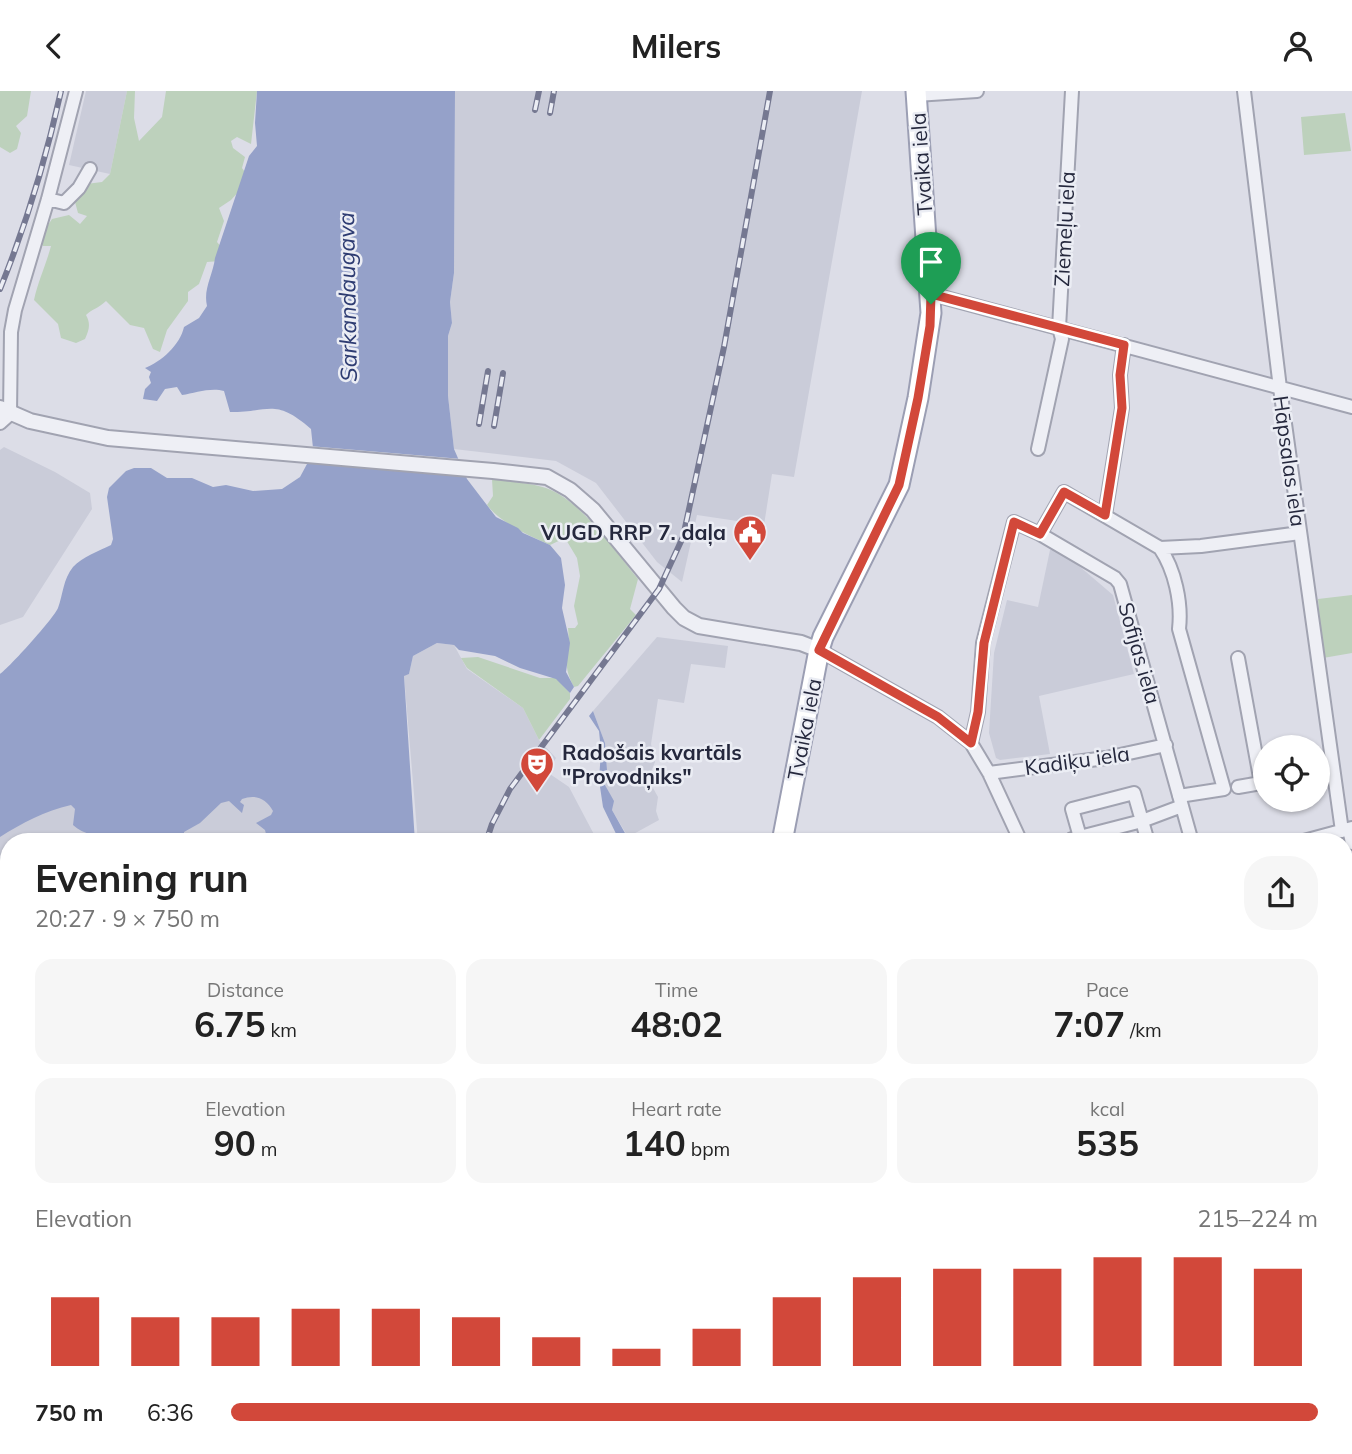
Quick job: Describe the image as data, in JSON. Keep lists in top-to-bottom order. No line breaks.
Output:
{"streets":{"main road":["Tvaika iela"],"street":["Ziemeļu iela","Hāpsalas iela","Sofijas iela","Kadiķu iela"]},"crossings":[["Sofijas iela","Kadiķu iela"]],"water":["Sarkandaugava"],"places":{"public building":["VUGD RRP 7. daļa"],"theatre":["Radošais kvartāls \"Provodņiks\""]},"page":{"header":"Milers","heading":["Evening run","20:27 · 9 × 750 m"],"stats":[["Distance","6.75 km"],["Time","48:02"],["Pace","7:07 /km"],["Elevation","90 m"],["Heart rate","140 bpm"],["kcal","535"]],"chart":["Elevation","215–224 m"],"list":[{"name":"750 m","note":"6:36"}]}}
